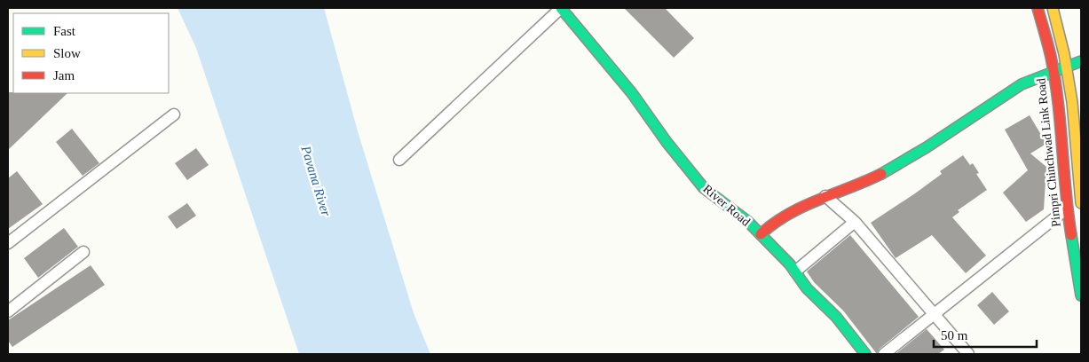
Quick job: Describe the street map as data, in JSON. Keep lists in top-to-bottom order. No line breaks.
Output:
{"streets":{"street":["Pimpri Chinchwad Link Road","River Road"]},"water":["Pavana River"],"legend":["Fast","Slow","Jam"],"scale_bar":"50 m"}
